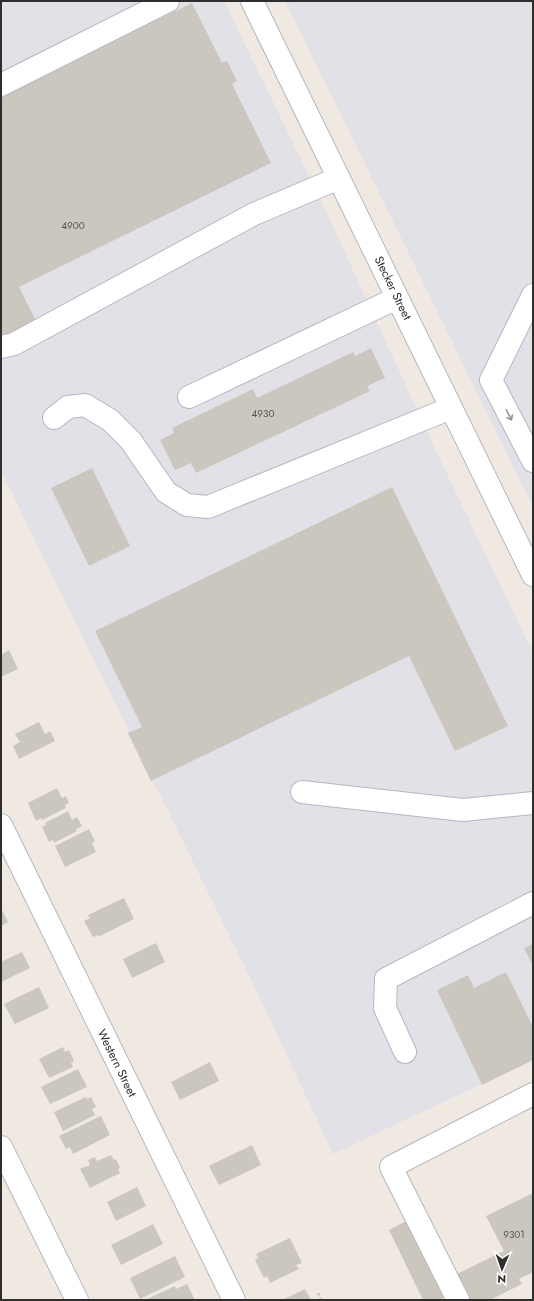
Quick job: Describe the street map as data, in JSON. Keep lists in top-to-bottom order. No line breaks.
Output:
{"streets":{"street":["Stecker Street","Western Street"]},"house_numbers":["4900","4930","9301"],"north":"bottom"}
